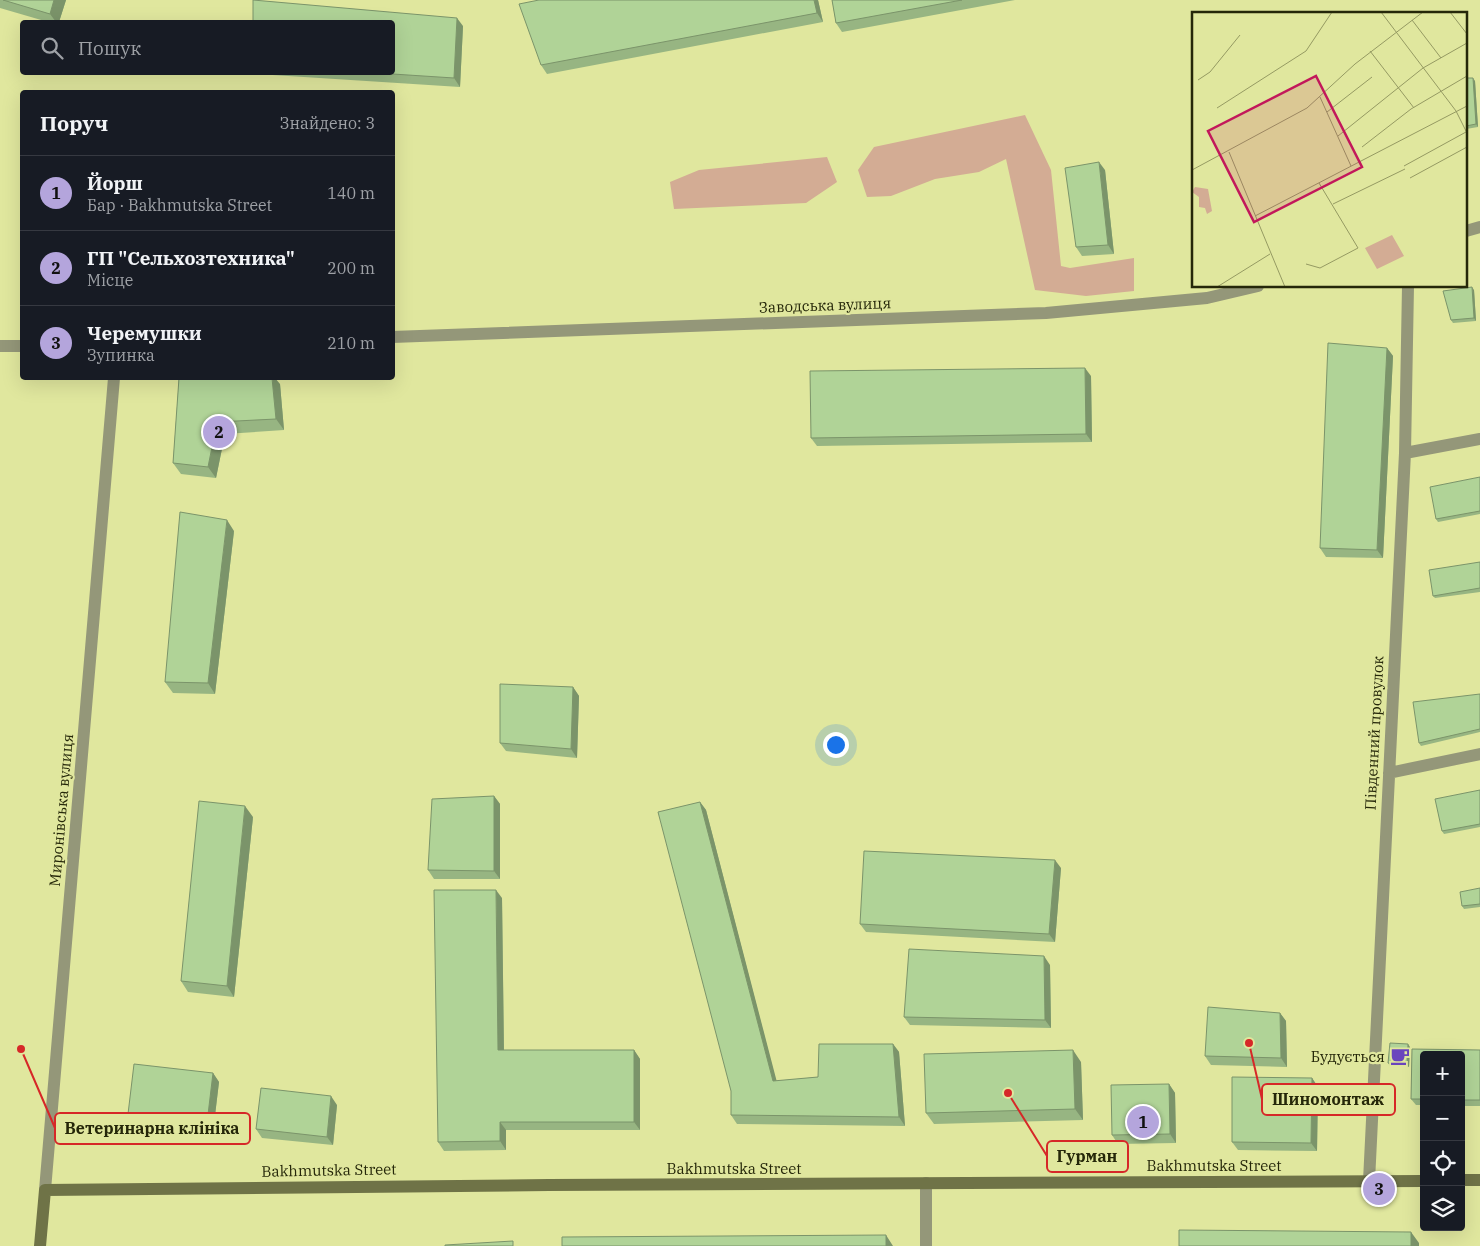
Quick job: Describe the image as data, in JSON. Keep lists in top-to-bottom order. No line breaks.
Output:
{"streets":{"street":["Заводська вулиця","Південний провулок","Миронівська вулиця","Bakhmutska Street"]},"crossings":[["Південний провулок","Bakhmutska Street"],["Миронівська вулиця","Bakhmutska Street"]],"places":{"other":["Шиномонтаж","Ветеринарна клініка","Гурман"],"cafe":["Будується"]},"page":{"search":"Пошук","heading":["Поруч","Знайдено: 3"],"list":[{"mark":"1","name":"Йорш","note":"Бар · Bakhmutska Street","value":"140 m"},{"mark":"2","name":"ГП \"Сельхозтехника\"","note":"Місце","value":"200 m"},{"mark":"3","name":"Черемушки","note":"Зупинка","value":"210 m"}],"pins":["2","1","3"],"map_buttons":["+","−"]}}
